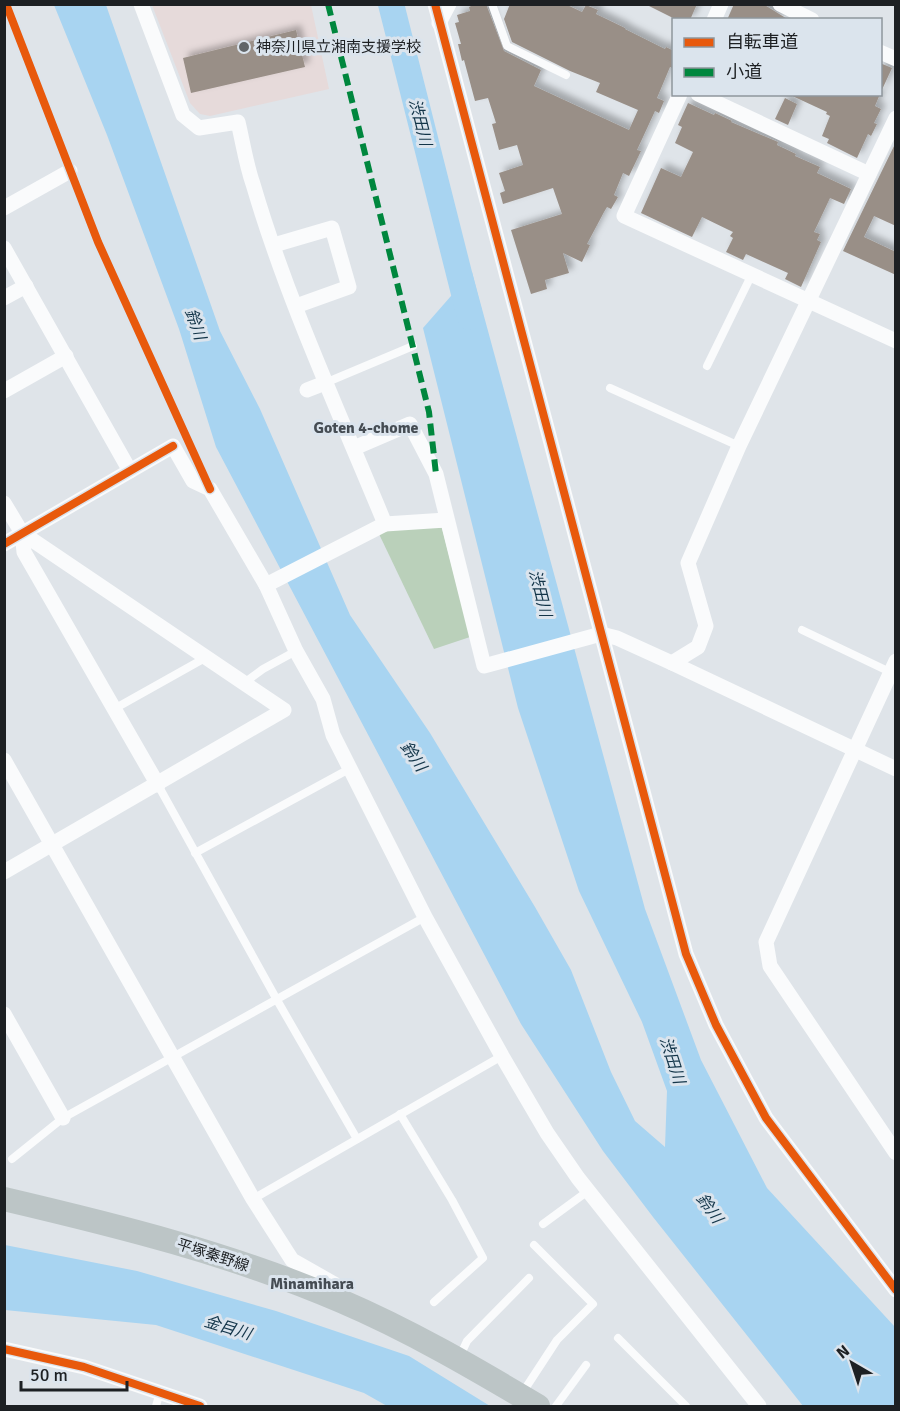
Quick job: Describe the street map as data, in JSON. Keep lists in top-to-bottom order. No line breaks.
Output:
{"streets":{"main road":["平塚秦野線"]},"districts":["Goten 4-chome","Minamihara"],"water":["渋田川","鈴川","金目川"],"places":["神奈川県立湘南支援学校"],"legend":["自転車道","小道"],"scale_bar":"50 m","north":"top left"}
